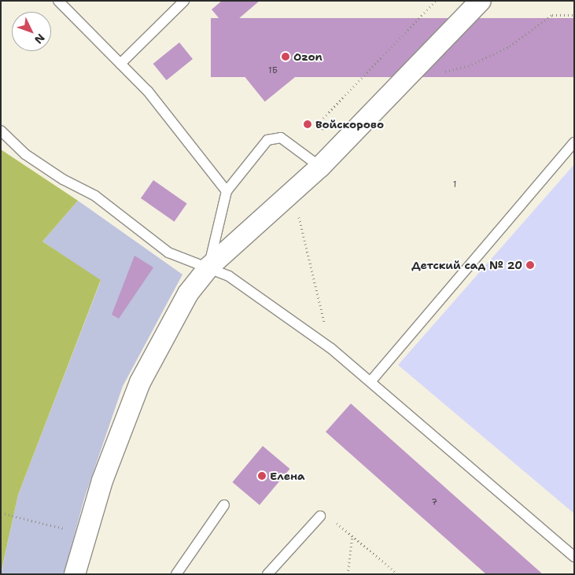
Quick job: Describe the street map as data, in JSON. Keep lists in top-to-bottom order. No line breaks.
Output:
{"places":["Ozon","Войскорово","Детский сад № 20","Елена"],"house_numbers":["1Б","1","7"],"north":"bottom right"}
